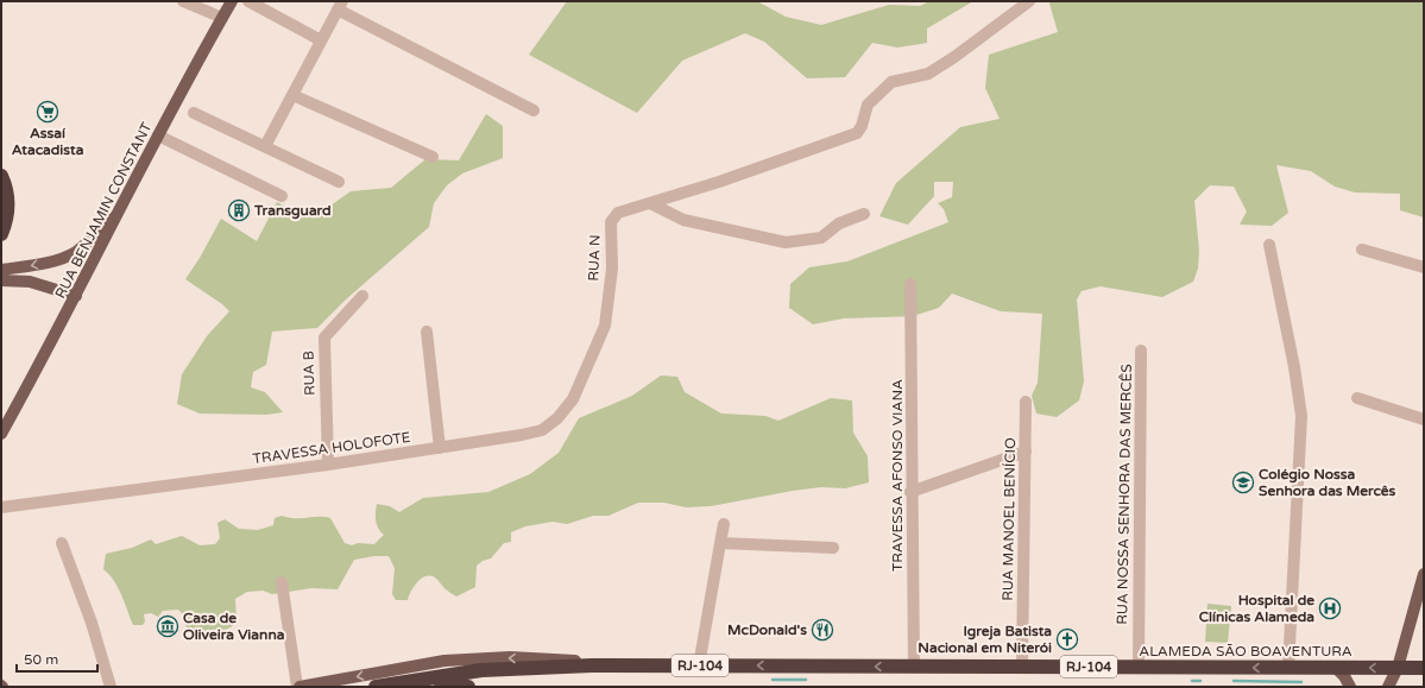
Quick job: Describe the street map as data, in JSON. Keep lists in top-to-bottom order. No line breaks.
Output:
{"streets":{"highway":["ALAMEDA SÃO BOAVENTURA","RJ-104"],"main road":["RUA BENJAMIN CONSTANT"],"street":["RUA N","RUA B","TRAVESSA HOLOFOTE","TRAVESSA AFONSO VIANA","RUA NOSSA SENHORA DAS MERCÊS","RUA MANOEL BENÍCIO"]},"crossings":[["RUA N","TRAVESSA HOLOFOTE"],["RUA B","TRAVESSA HOLOFOTE"],["TRAVESSA AFONSO VIANA","ALAMEDA SÃO BOAVENTURA"],["RUA NOSSA SENHORA DAS MERCÊS","ALAMEDA SÃO BOAVENTURA"],["RUA MANOEL BENÍCIO","ALAMEDA SÃO BOAVENTURA"]],"places":{"supermarket":["Assaí Atacadista"],"building":["Transguard"],"school or university":["Colégio Nossa Senhora das Mercês"],"hospital":["Hospital de Clínicas Alameda"],"museum":["Casa de Oliveira Vianna"],"restaurant":["McDonald's"],"church":["Igreja Batista Nacional em Niterói"]},"scale_bar":"50 m"}
